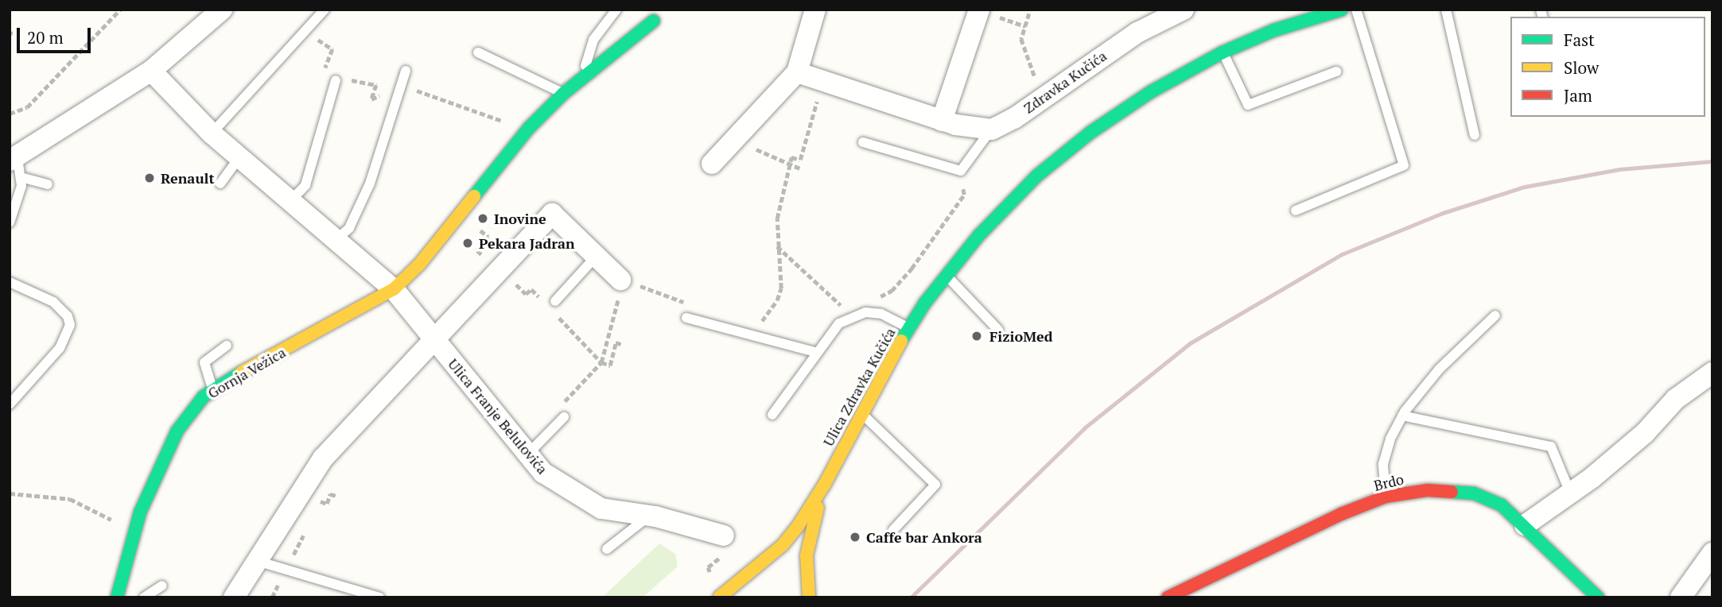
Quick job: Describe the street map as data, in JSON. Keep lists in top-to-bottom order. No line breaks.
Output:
{"streets":{"main road":["Gornja Vežica","Ulica Zdravka Kučića","Brdo"],"street":["Zdravka Kučića","Ulica Franje Belulovića"]},"crossings":[["Gornja Vežica","Ulica Franje Belulovića"]],"places":["Renault","Inovine","Pekara Jadran","FizioMed","Caffe bar Ankora"],"legend":["Fast","Slow","Jam"],"scale_bar":"20 m"}
